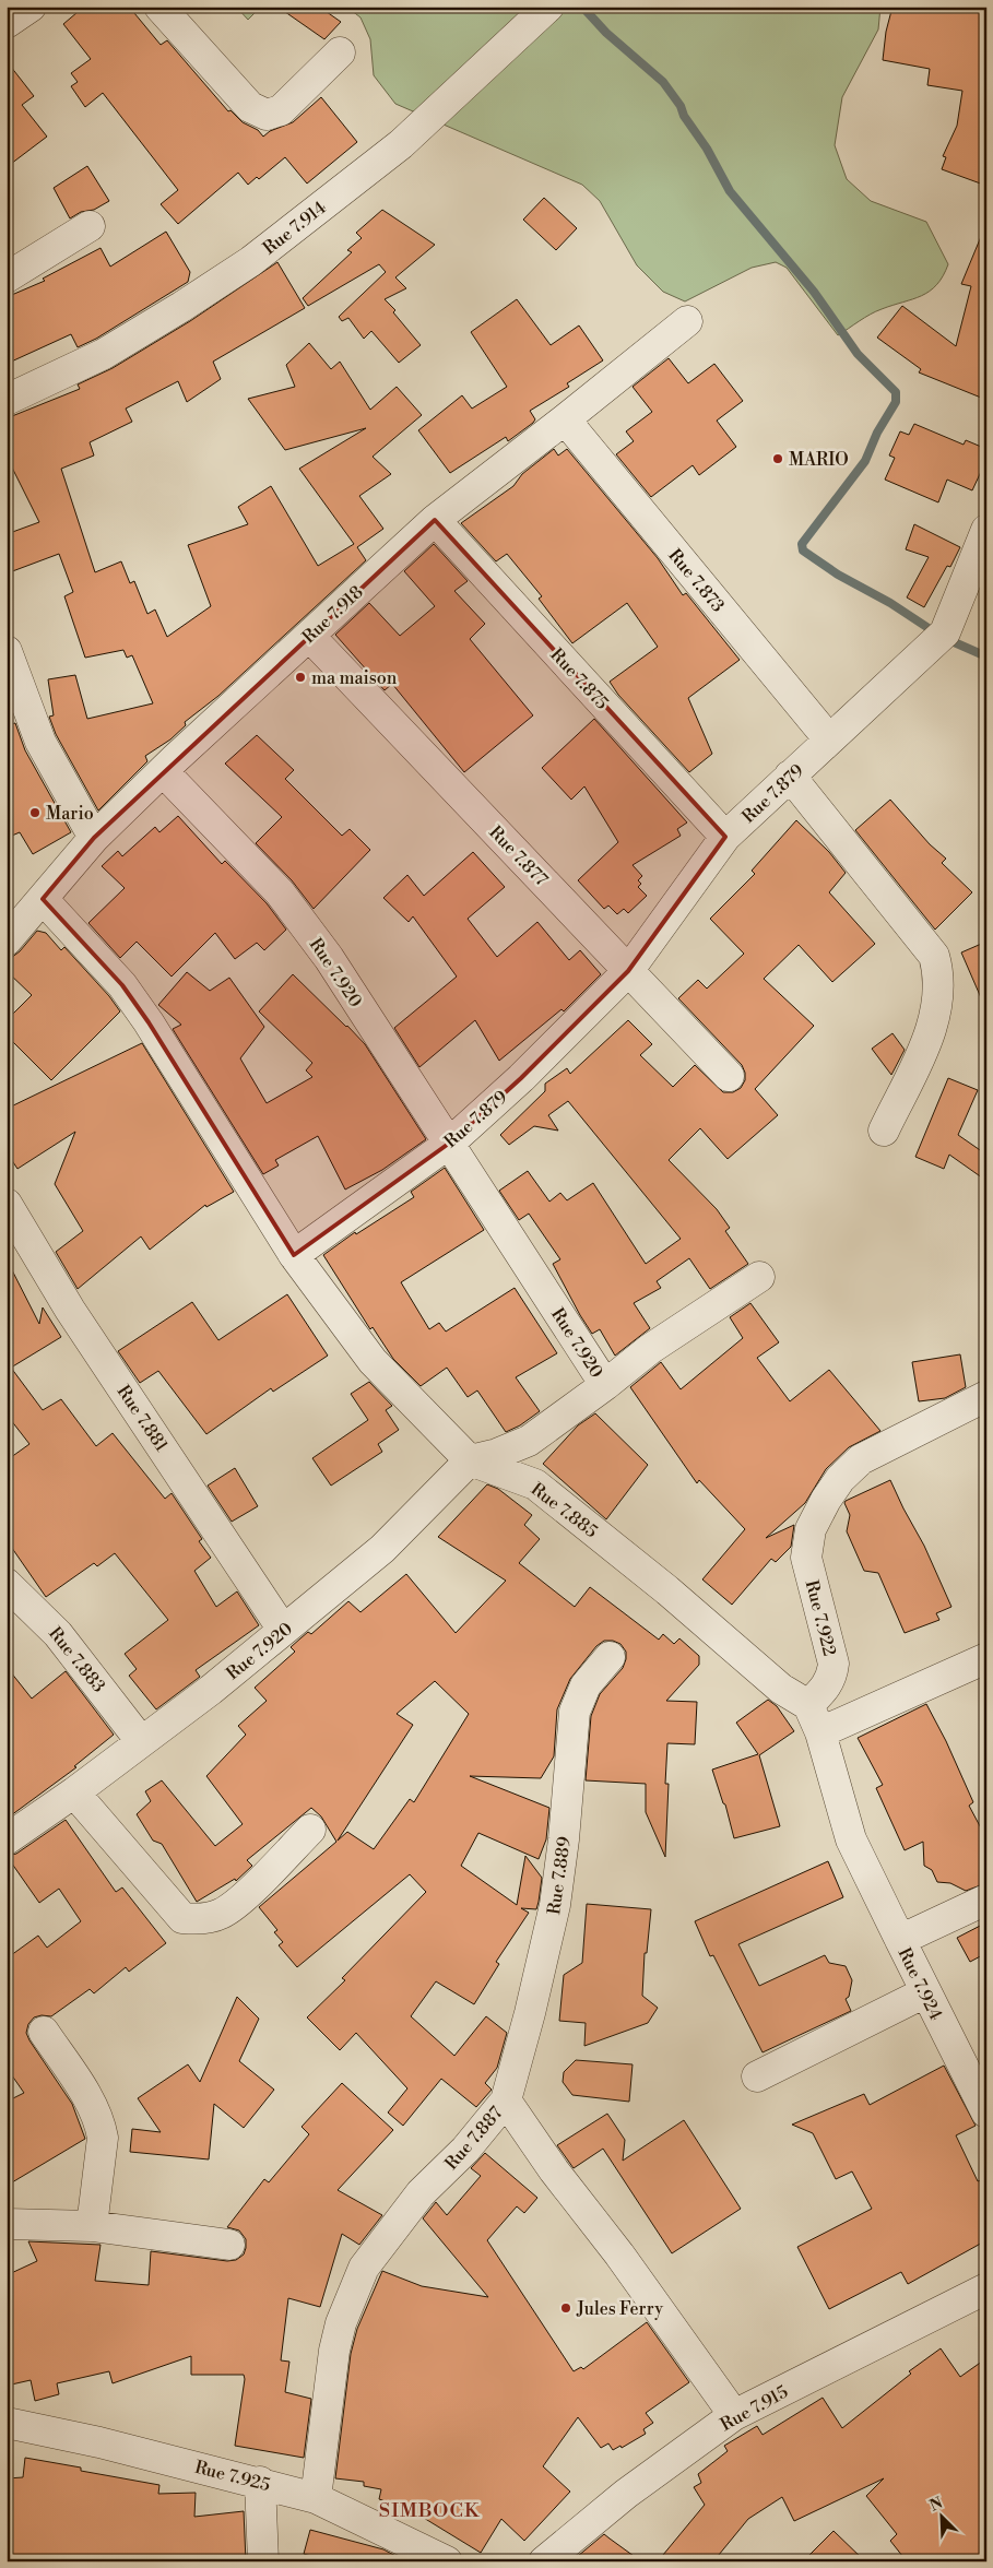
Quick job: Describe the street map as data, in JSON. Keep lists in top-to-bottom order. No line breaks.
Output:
{"streets":{"street":["Rue 7.914","Rue 7.873","Rue 7.918","Rue 7.875","Rue 7.879","Rue 7.877","Rue 7.920","Rue 7.881","Rue 7.885","Rue 7.922","Rue 7.883","Rue 7.889","Rue 7.924","Rue 7.887","Rue 7.915","Rue 7.925"]},"crossings":[["Rue 7.873","Rue 7.918"],["Rue 7.873","Rue 7.879"],["Rue 7.918","Rue 7.875"],["Rue 7.918","Rue 7.877"],["Rue 7.918","Rue 7.920"],["Rue 7.875","Rue 7.879"],["Rue 7.879","Rue 7.877"],["Rue 7.879","Rue 7.920"],["Rue 7.879","Rue 7.885"],["Rue 7.920","Rue 7.881"],["Rue 7.920","Rue 7.885"],["Rue 7.920","Rue 7.883"],["Rue 7.885","Rue 7.922"],["Rue 7.889","Rue 7.887"],["Rue 7.887","Rue 7.915"],["Rue 7.887","Rue 7.925"]],"districts":["SIMBOCK"],"places":["MARIO","ma maison","Mario","Jules Ferry"],"north":"top left"}
